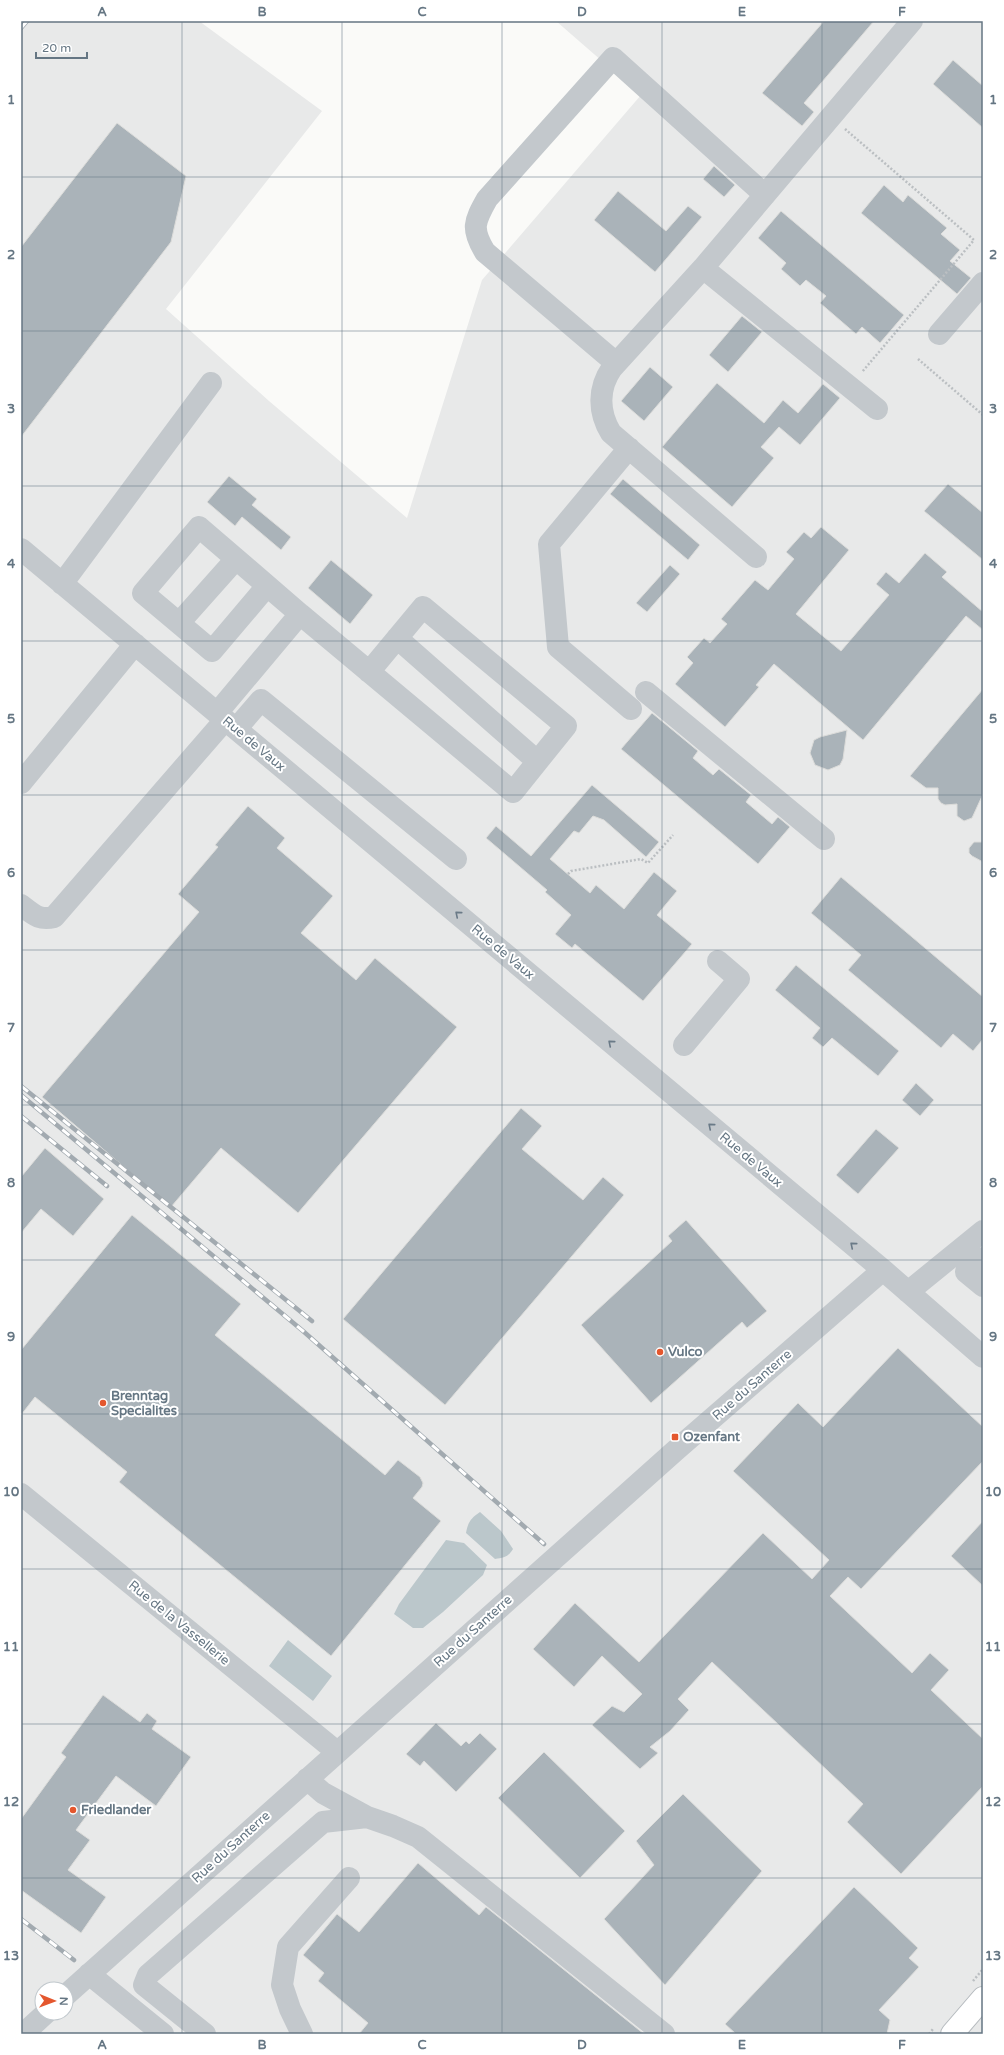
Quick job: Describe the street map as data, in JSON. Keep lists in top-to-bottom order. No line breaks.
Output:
{"streets":{"street":["Rue de Vaux","Rue du Santerre","Rue de la Vassellerie"]},"crossings":[["Rue de Vaux","Rue du Santerre"],["Rue du Santerre","Rue de la Vassellerie"]],"places":{"other":["Vulco","Brenntag Specialites","Friedlander"],"transit":["Ozenfant"]},"scale_bar":"20 m","north":"right","grid":{"columns":["A","B","C","D","E","F"],"rows":["1","2","3","4","5","6","7","8","9","10","11","12","13"]}}
